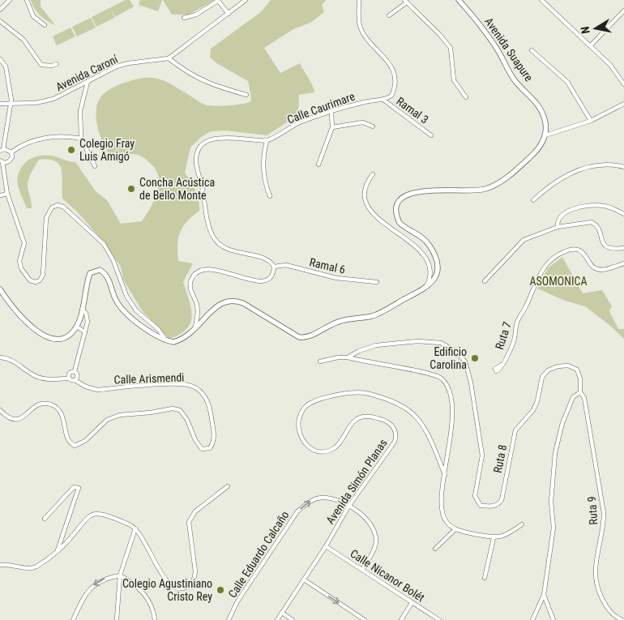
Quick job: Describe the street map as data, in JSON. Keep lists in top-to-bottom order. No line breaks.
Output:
{"streets":{"street":["Avenida Suapure","Avenida Caroní","Calle Caurimare","Ramal 3","Ramal 6","Ruta 7","Calle Arismendi","Ruta 8","Avenida Simón Planas","Ruta 9","Calle Eduardo Calcaño","Calle Nicanor Bolét"]},"crossings":[["Calle Caurimare","Ramal 3"],["Ruta 8","Ruta 9"],["Avenida Simón Planas","Calle Eduardo Calcaño"],["Avenida Simón Planas","Calle Nicanor Bolét"],["Calle Eduardo Calcaño","Calle Nicanor Bolét"]],"one_way":["Calle Eduardo Calcaño"],"parks":["ASOMONICA"],"places":["Colegio Fray Luis Amigó","Concha Acústica de Bello Monte","Edificio Carolina","Colegio Agustiniano Cristo Rey"],"north":"left"}
